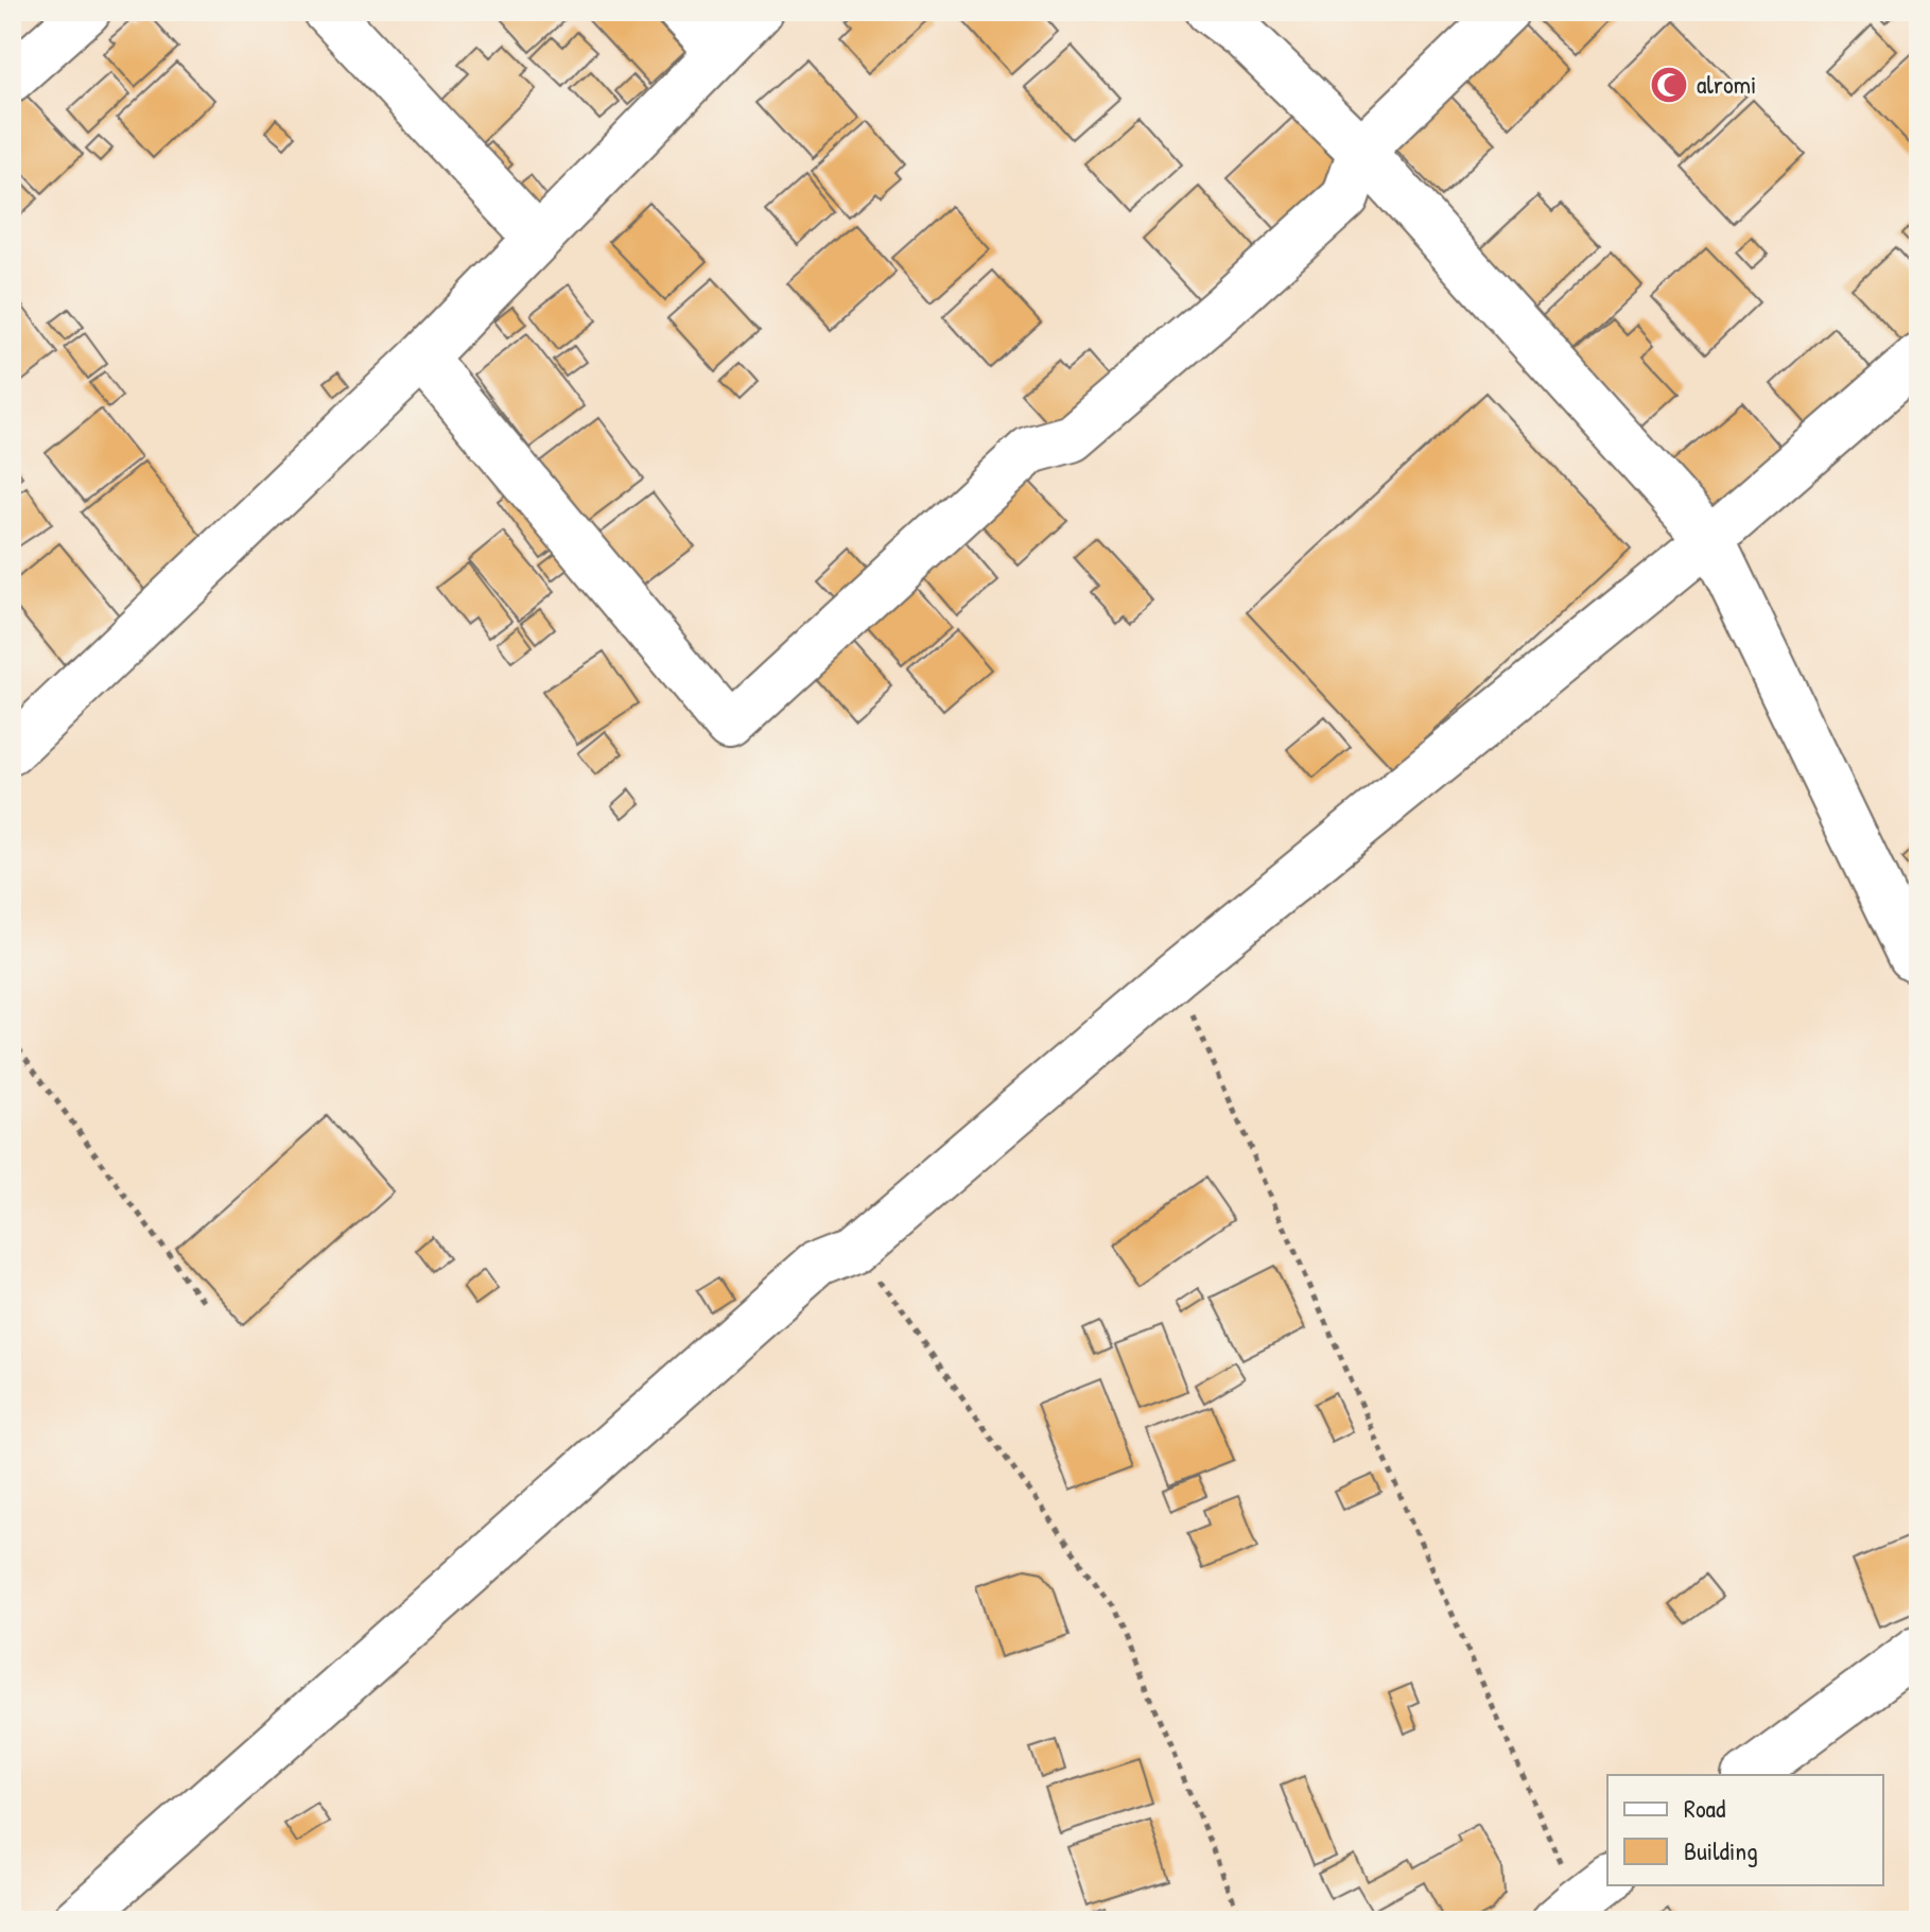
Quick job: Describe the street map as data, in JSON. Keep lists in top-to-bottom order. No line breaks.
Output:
{"places":{"mosque":["alromi"]},"legend":["Road","Building"]}
